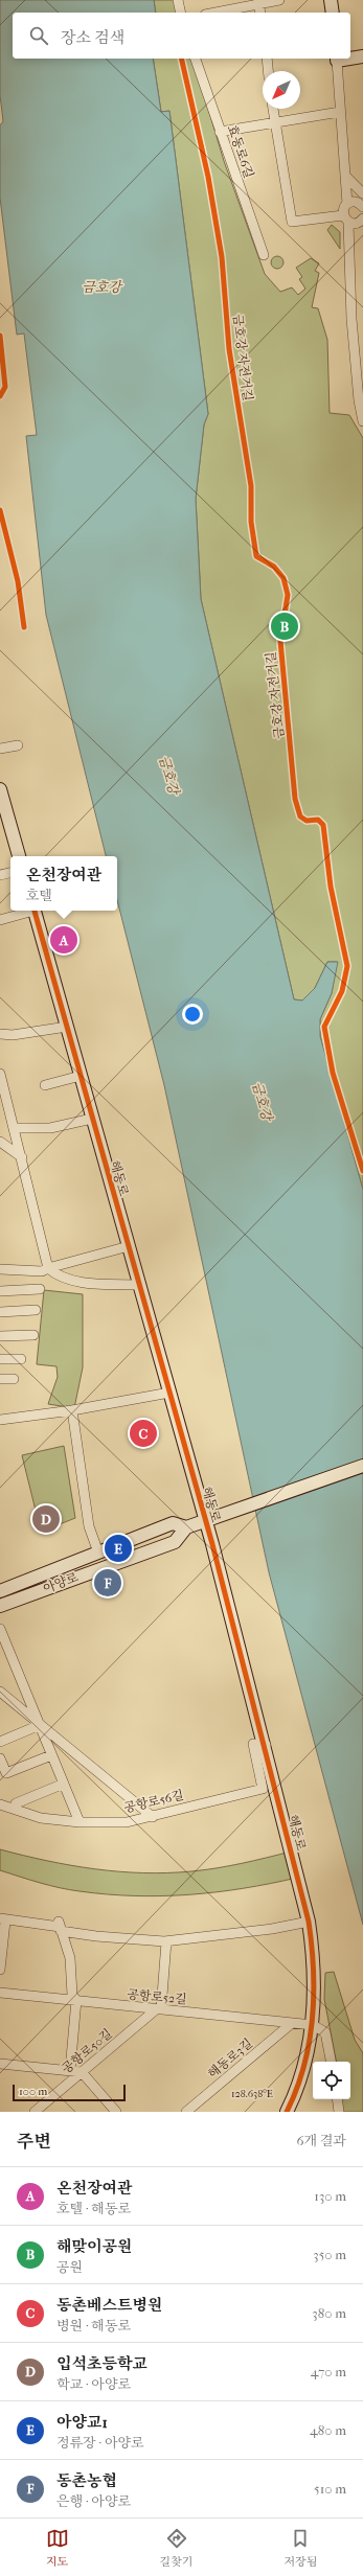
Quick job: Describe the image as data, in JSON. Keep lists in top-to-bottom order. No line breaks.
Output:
{"streets":{"street":["효동로6길","해동로","아양로","공항로56길","공항로52길","공항로50길","해동로3길"],"cycle path":["금호강 자전거길"]},"crossings":[["해동로","아양로"],["해동로","공항로56길"],["해동로","공항로52길"],["공항로52길","공항로50길"],["공항로52길","해동로3길"]],"water":["금호강"],"scale_bar":"100 m","north":"bottom left","page":{"search":"장소 검색","pins":["B","A","C","D","E","F"],"popup":["온천장여관","호텔"],"scale":"100 m","heading":["주변","6개 결과"],"list":[{"mark":"A","name":"온천장여관","note":"호텔 · 해동로","value":"130 m"},{"mark":"B","name":"해맞이공원","note":"공원","value":"350 m"},{"mark":"C","name":"동촌베스트병원","note":"병원 · 해동로","value":"380 m"},{"mark":"D","name":"입석초등학교","note":"학교 · 아양로","value":"470 m"},{"mark":"E","name":"아양교1","note":"정류장 · 아양로","value":"480 m"},{"mark":"F","name":"동촌농협","note":"은행 · 아양로","value":"510 m"}],"nav":["지도","길찾기","저장됨"]},"coordinates":["128.638°E"]}
